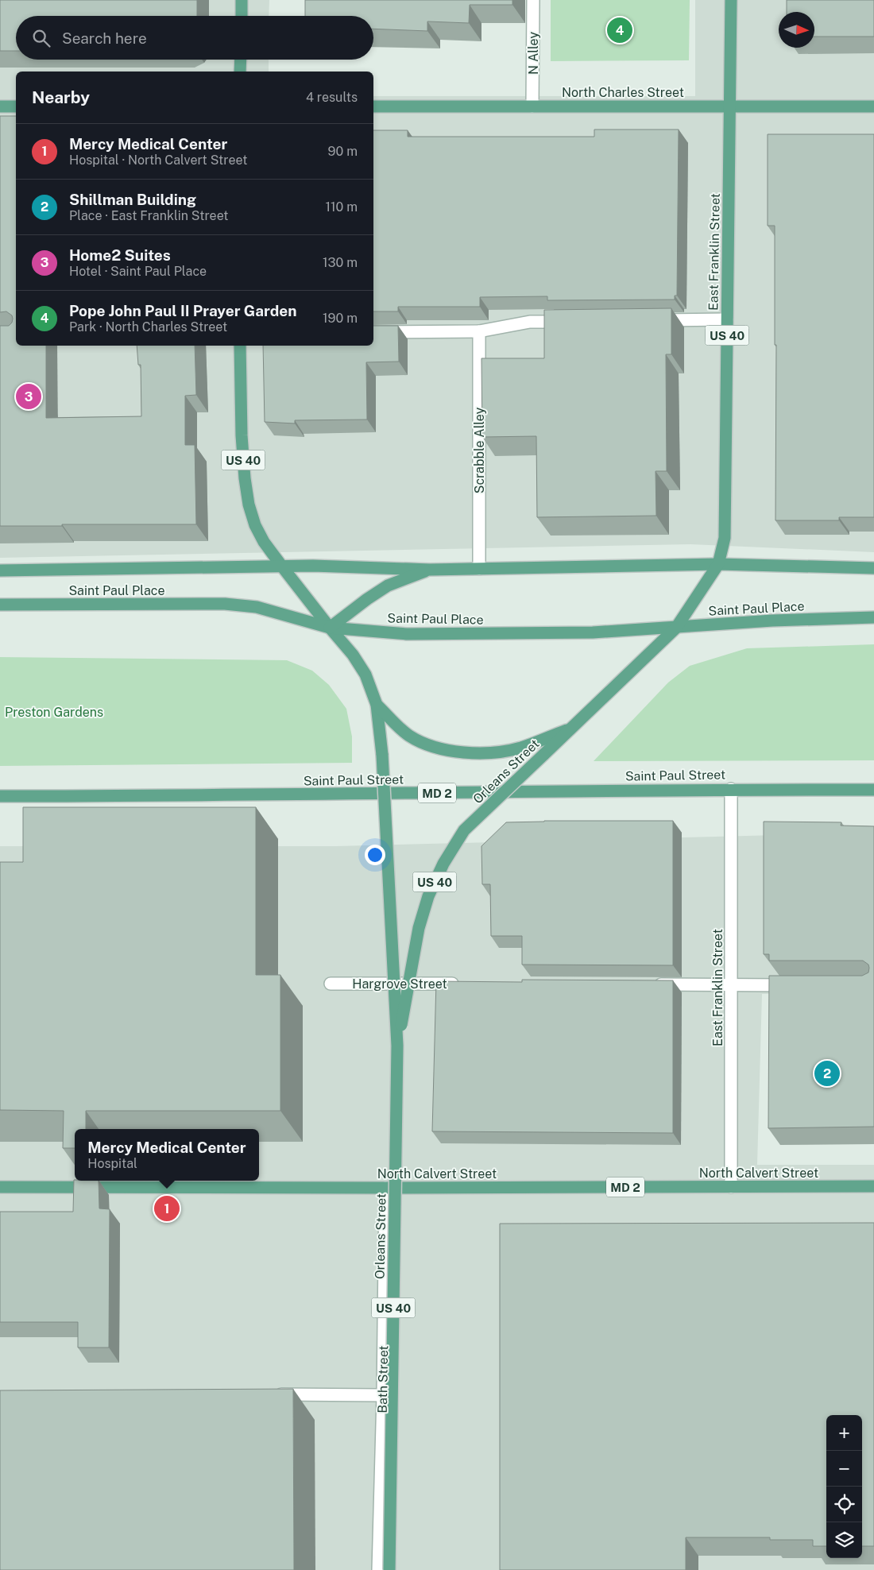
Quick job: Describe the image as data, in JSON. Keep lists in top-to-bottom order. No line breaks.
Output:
{"streets":{"main road":["North Charles Street","East Franklin Street","US 40","Saint Paul Place","Orleans Street","Saint Paul Street","MD 2","North Calvert Street"],"street":["N Alley","Scrabble Alley","Hargrove Street","Bath Street"]},"crossings":[["N Alley","North Charles Street"],["North Charles Street","East Franklin Street"],["North Charles Street","US 40"],["East Franklin Street","US 40"],["East Franklin Street","Saint Paul Place"],["East Franklin Street","Orleans Street"],["East Franklin Street","Saint Paul Street"],["East Franklin Street","North Calvert Street"],["US 40","Saint Paul Place"],["US 40","Orleans Street"],["Scrabble Alley","Saint Paul Place"],["Saint Paul Place","Orleans Street"],["North Calvert Street","Bath Street"]],"parks":["Preston Gardens"],"north":"right","page":{"pins":["4","3","2","1"],"search":"Search here","heading":["Nearby","4 results"],"list":[{"mark":"1","name":"Mercy Medical Center","note":"Hospital · North Calvert Street","value":"90 m"},{"mark":"2","name":"Shillman Building","note":"Place · East Franklin Street","value":"110 m"},{"mark":"3","name":"Home2 Suites","note":"Hotel · Saint Paul Place","value":"130 m"},{"mark":"4","name":"Pope John Paul II Prayer Garden","note":"Park · North Charles Street","value":"190 m"}],"popup":["Mercy Medical Center","Hospital"],"map_buttons":["+","−"]}}
